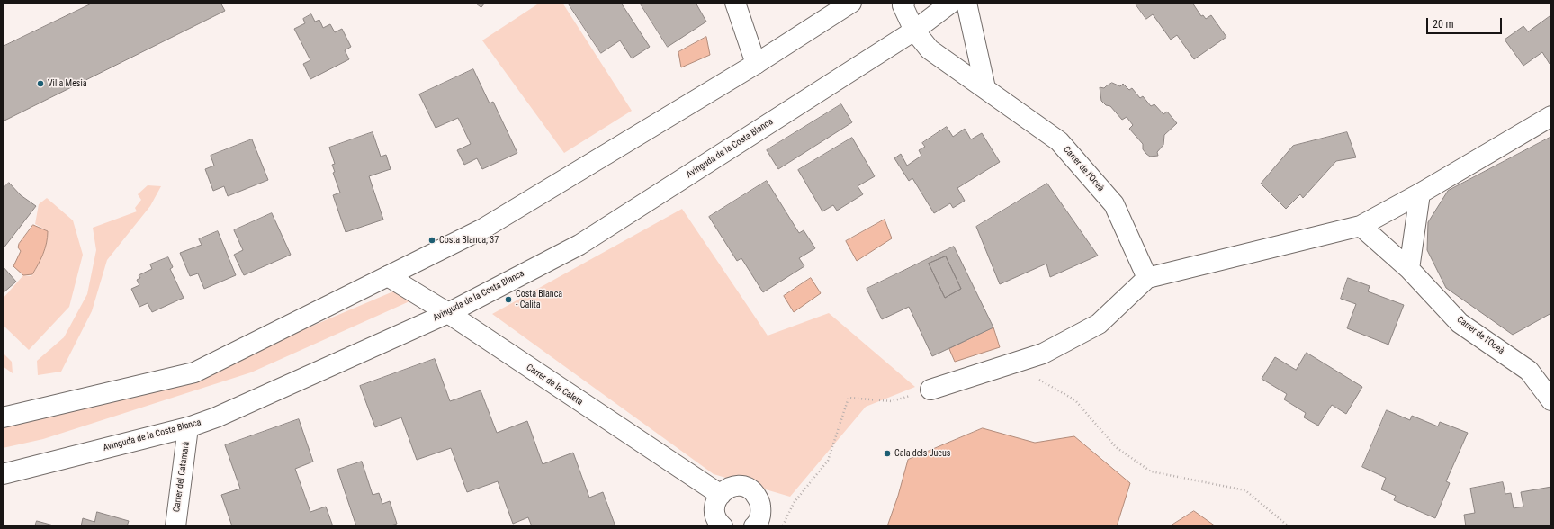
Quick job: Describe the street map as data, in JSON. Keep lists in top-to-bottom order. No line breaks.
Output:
{"streets":{"street":["Avinguda de la Costa Blanca","Carrer de l'Oceà","Carrer de la Caleta","Carrer del Catamarà"]},"crossings":[["Avinguda de la Costa Blanca","Carrer de l'Oceà"],["Avinguda de la Costa Blanca","Carrer de la Caleta"],["Avinguda de la Costa Blanca","Carrer del Catamarà"]],"places":["Villa Mesia","Costa Blanca, 37","Costa Blanca - Calita","Cala dels Jueus"],"scale_bar":"20 m"}
